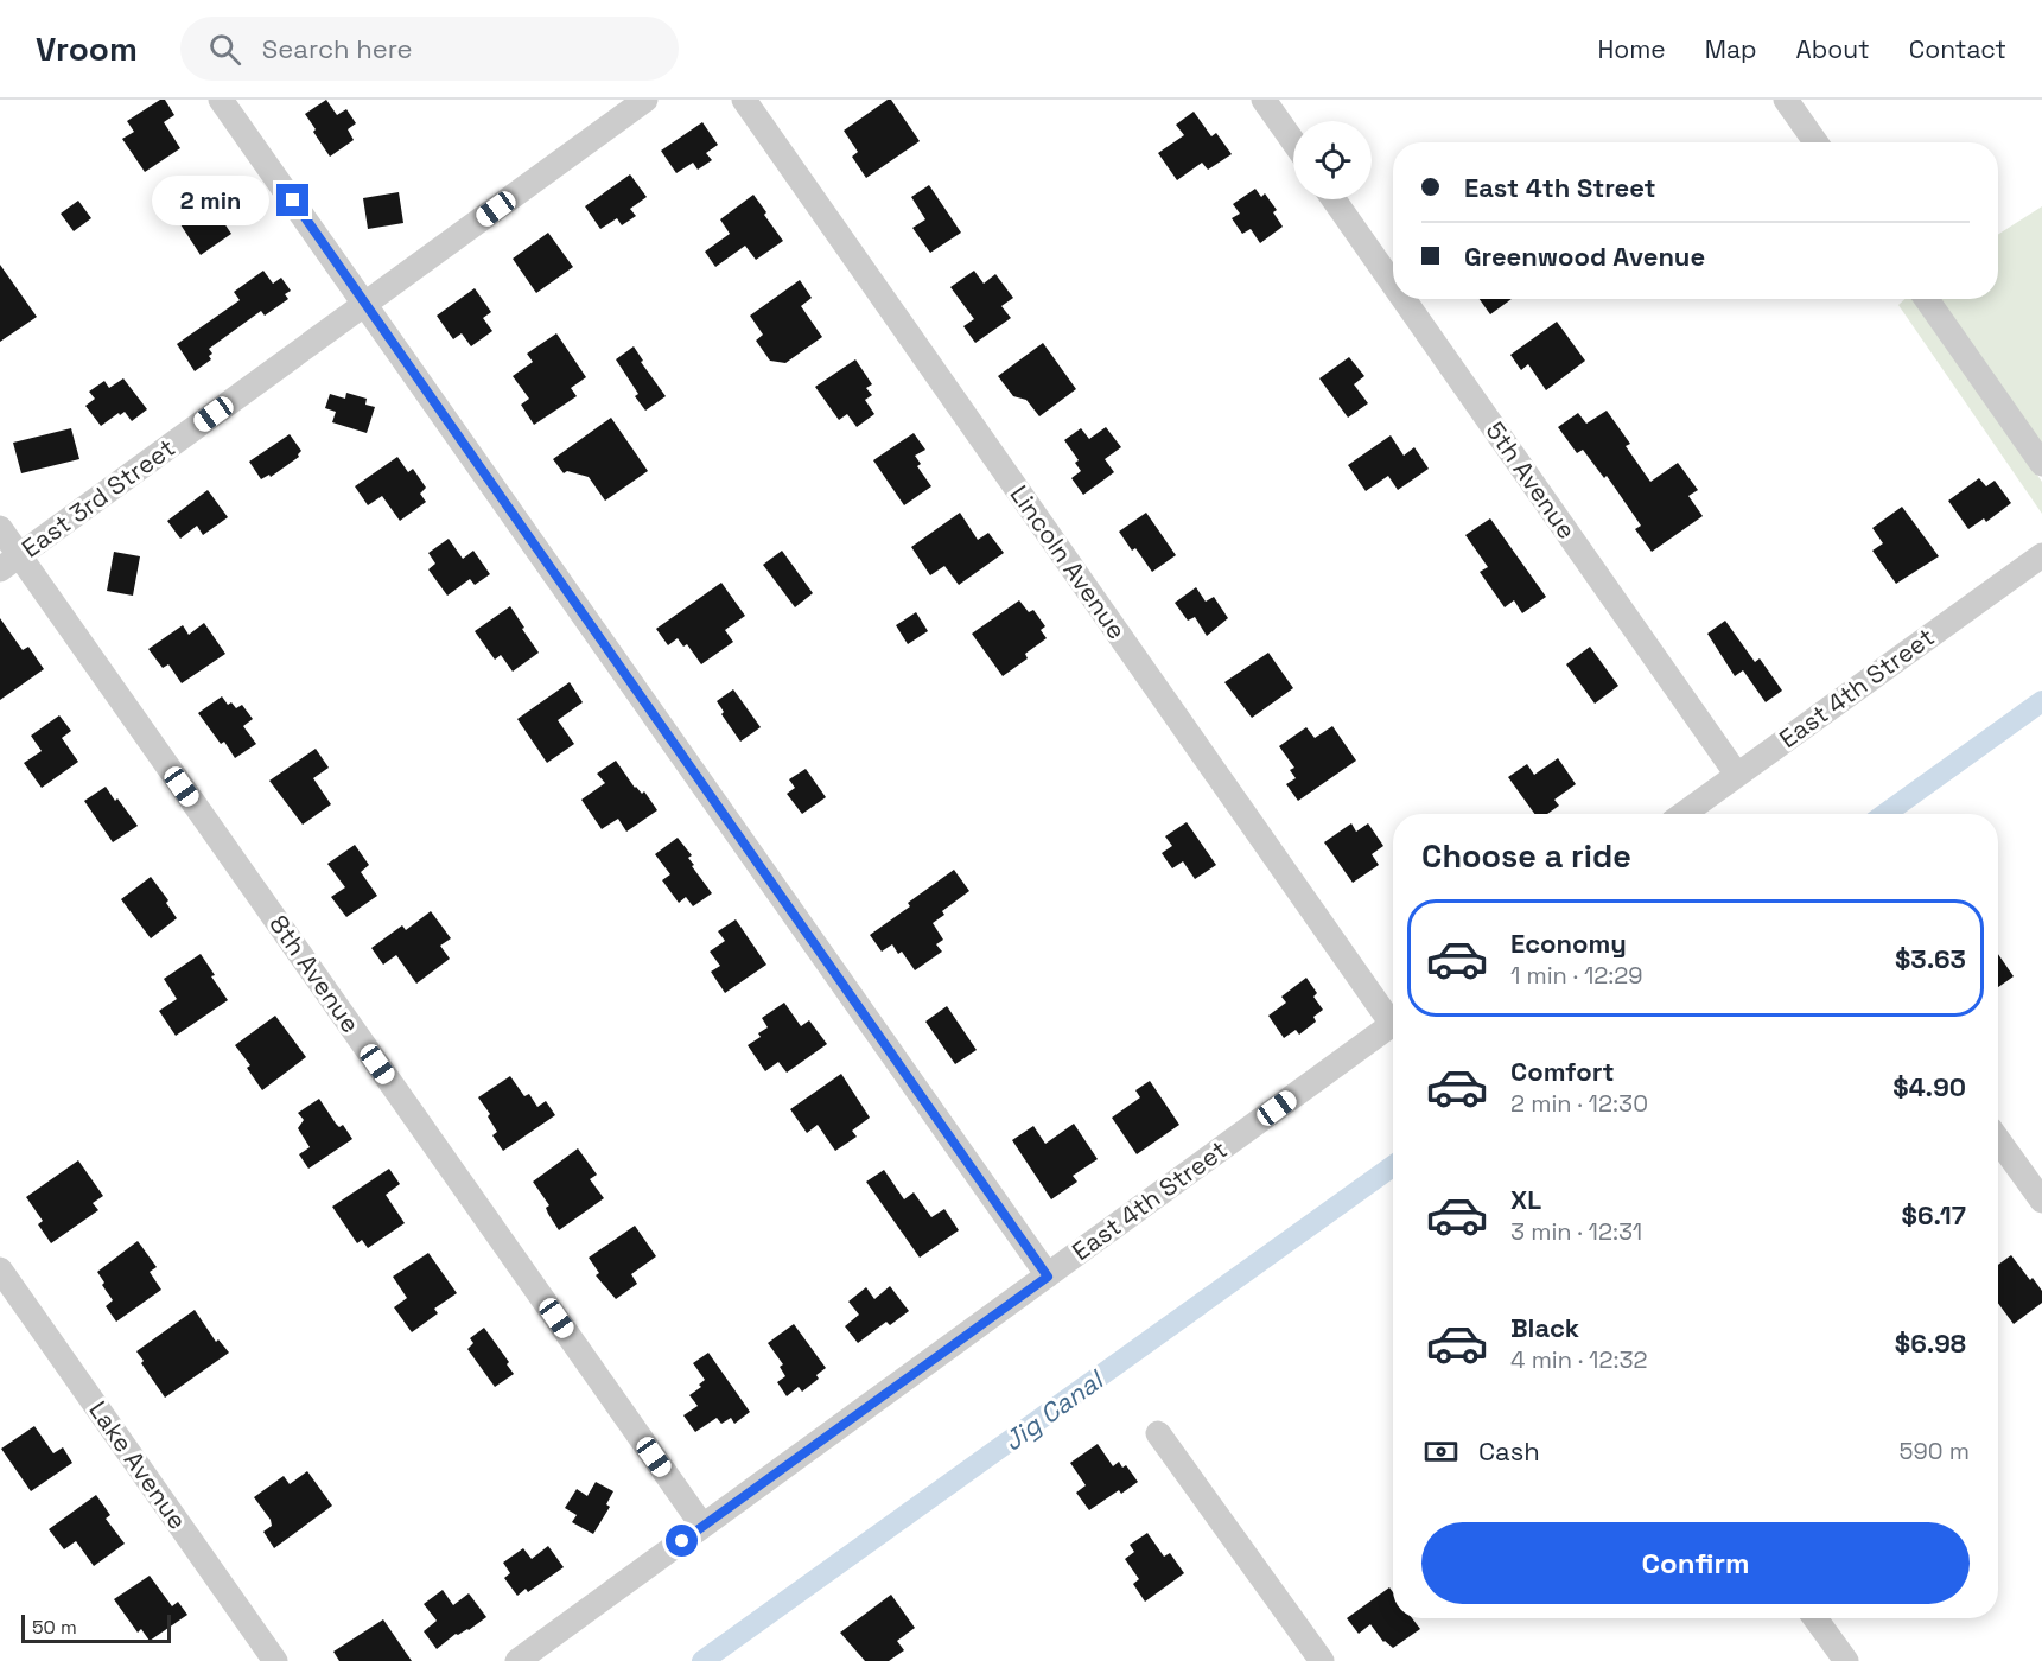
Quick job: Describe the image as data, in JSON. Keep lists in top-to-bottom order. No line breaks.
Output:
{"streets":{"street":["5th Avenue","East 3rd Street","Lincoln Avenue","East 4th Street","8th Avenue","Lake Avenue"]},"crossings":[["5th Avenue","East 4th Street"],["East 3rd Street","8th Avenue"],["East 4th Street","8th Avenue"]],"water":["Jig Canal"],"scale_bar":"50 m","page":{"header":"Vroom","search":"Search here","nav":["Home","Map","About","Contact"],"banner":["East 4th Street","Greenwood Avenue"],"bubble":"2 min","heading":"Choose a ride","list":[{"name":"Economy","note":"1 min · 12:29","value":"$3.63"},{"name":"Comfort","note":"2 min · 12:30","value":"$4.90"},{"name":"XL","note":"3 min · 12:31","value":"$6.17"},{"name":"Black","note":"4 min · 12:32","value":"$6.98"}],"pay":["Cash","590 m"],"buttons":"Confirm","scale":"50 m"}}
